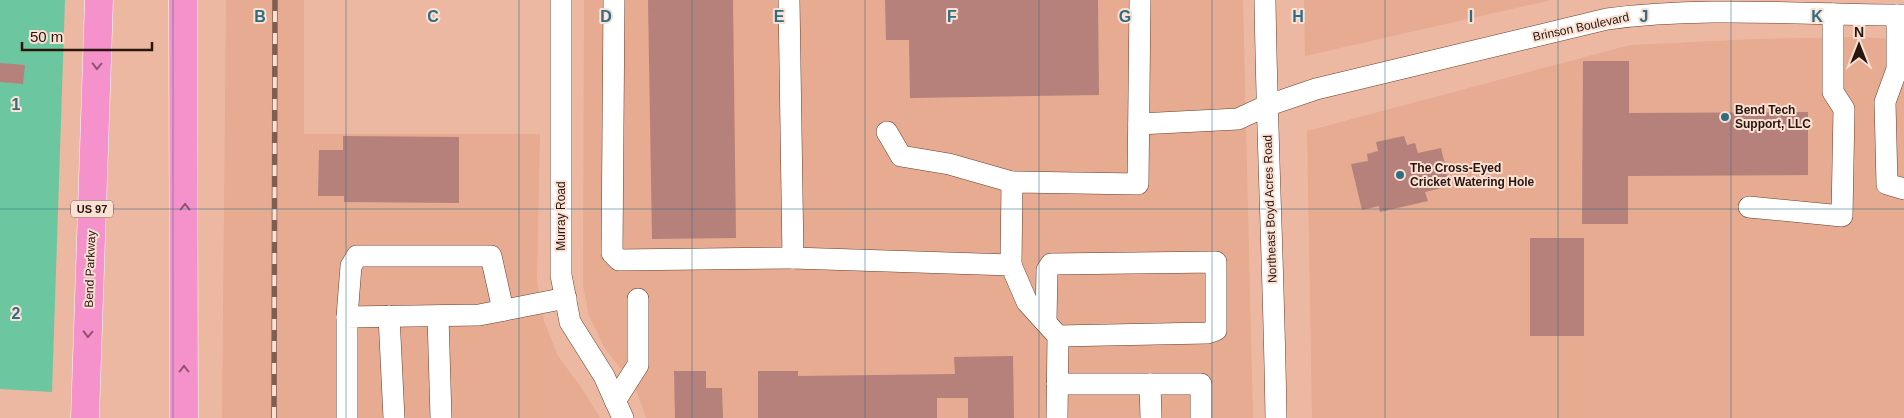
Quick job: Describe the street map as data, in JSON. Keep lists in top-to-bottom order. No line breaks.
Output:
{"streets":{"highway":["US 97","Bend Parkway"],"street":["Brinson Boulevard","Northeast Boyd Acres Road","Murray Road"]},"crossings":[["Brinson Boulevard","Northeast Boyd Acres Road"]],"places":["Bend Tech Support, LLC","The Cross-Eyed Cricket Watering Hole"],"scale_bar":"50 m","north":"top","grid":{"columns":["B","C","D","E","F","G","H","I","J","K"],"rows":["1","2"]}}
